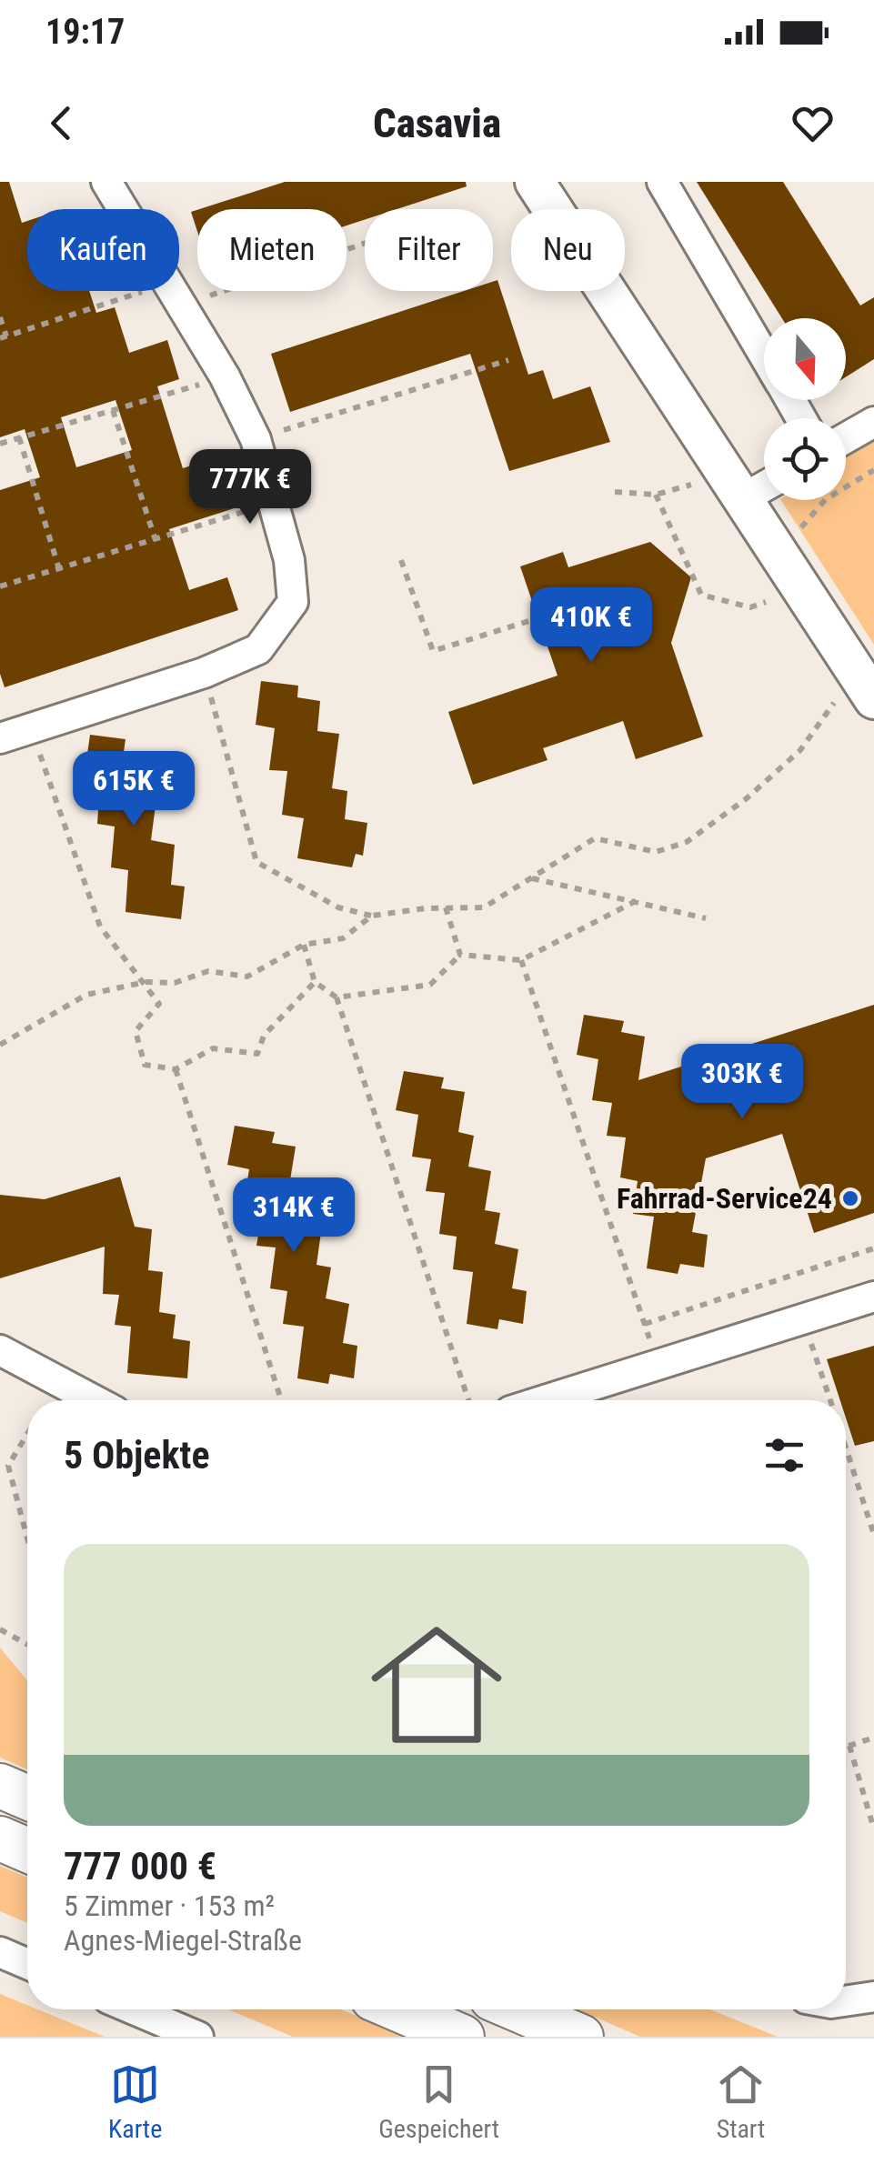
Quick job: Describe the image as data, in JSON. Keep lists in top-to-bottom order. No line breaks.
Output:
{"places":["Fahrrad-Service24"],"north":"bottom","page":{"status":"19:17","header":"Casavia","chip":["Kaufen","Mieten","Filter","Neu"],"price":["777K €","410K €","615K €","303K €","314K €"],"heading":"5 Objekte","list":[{"name":"777 000 €","note":"5 Zimmer · 153 m² · Agnes-Miegel-Straße"}],"tabs":["Karte","Gespeichert","Start"]}}
